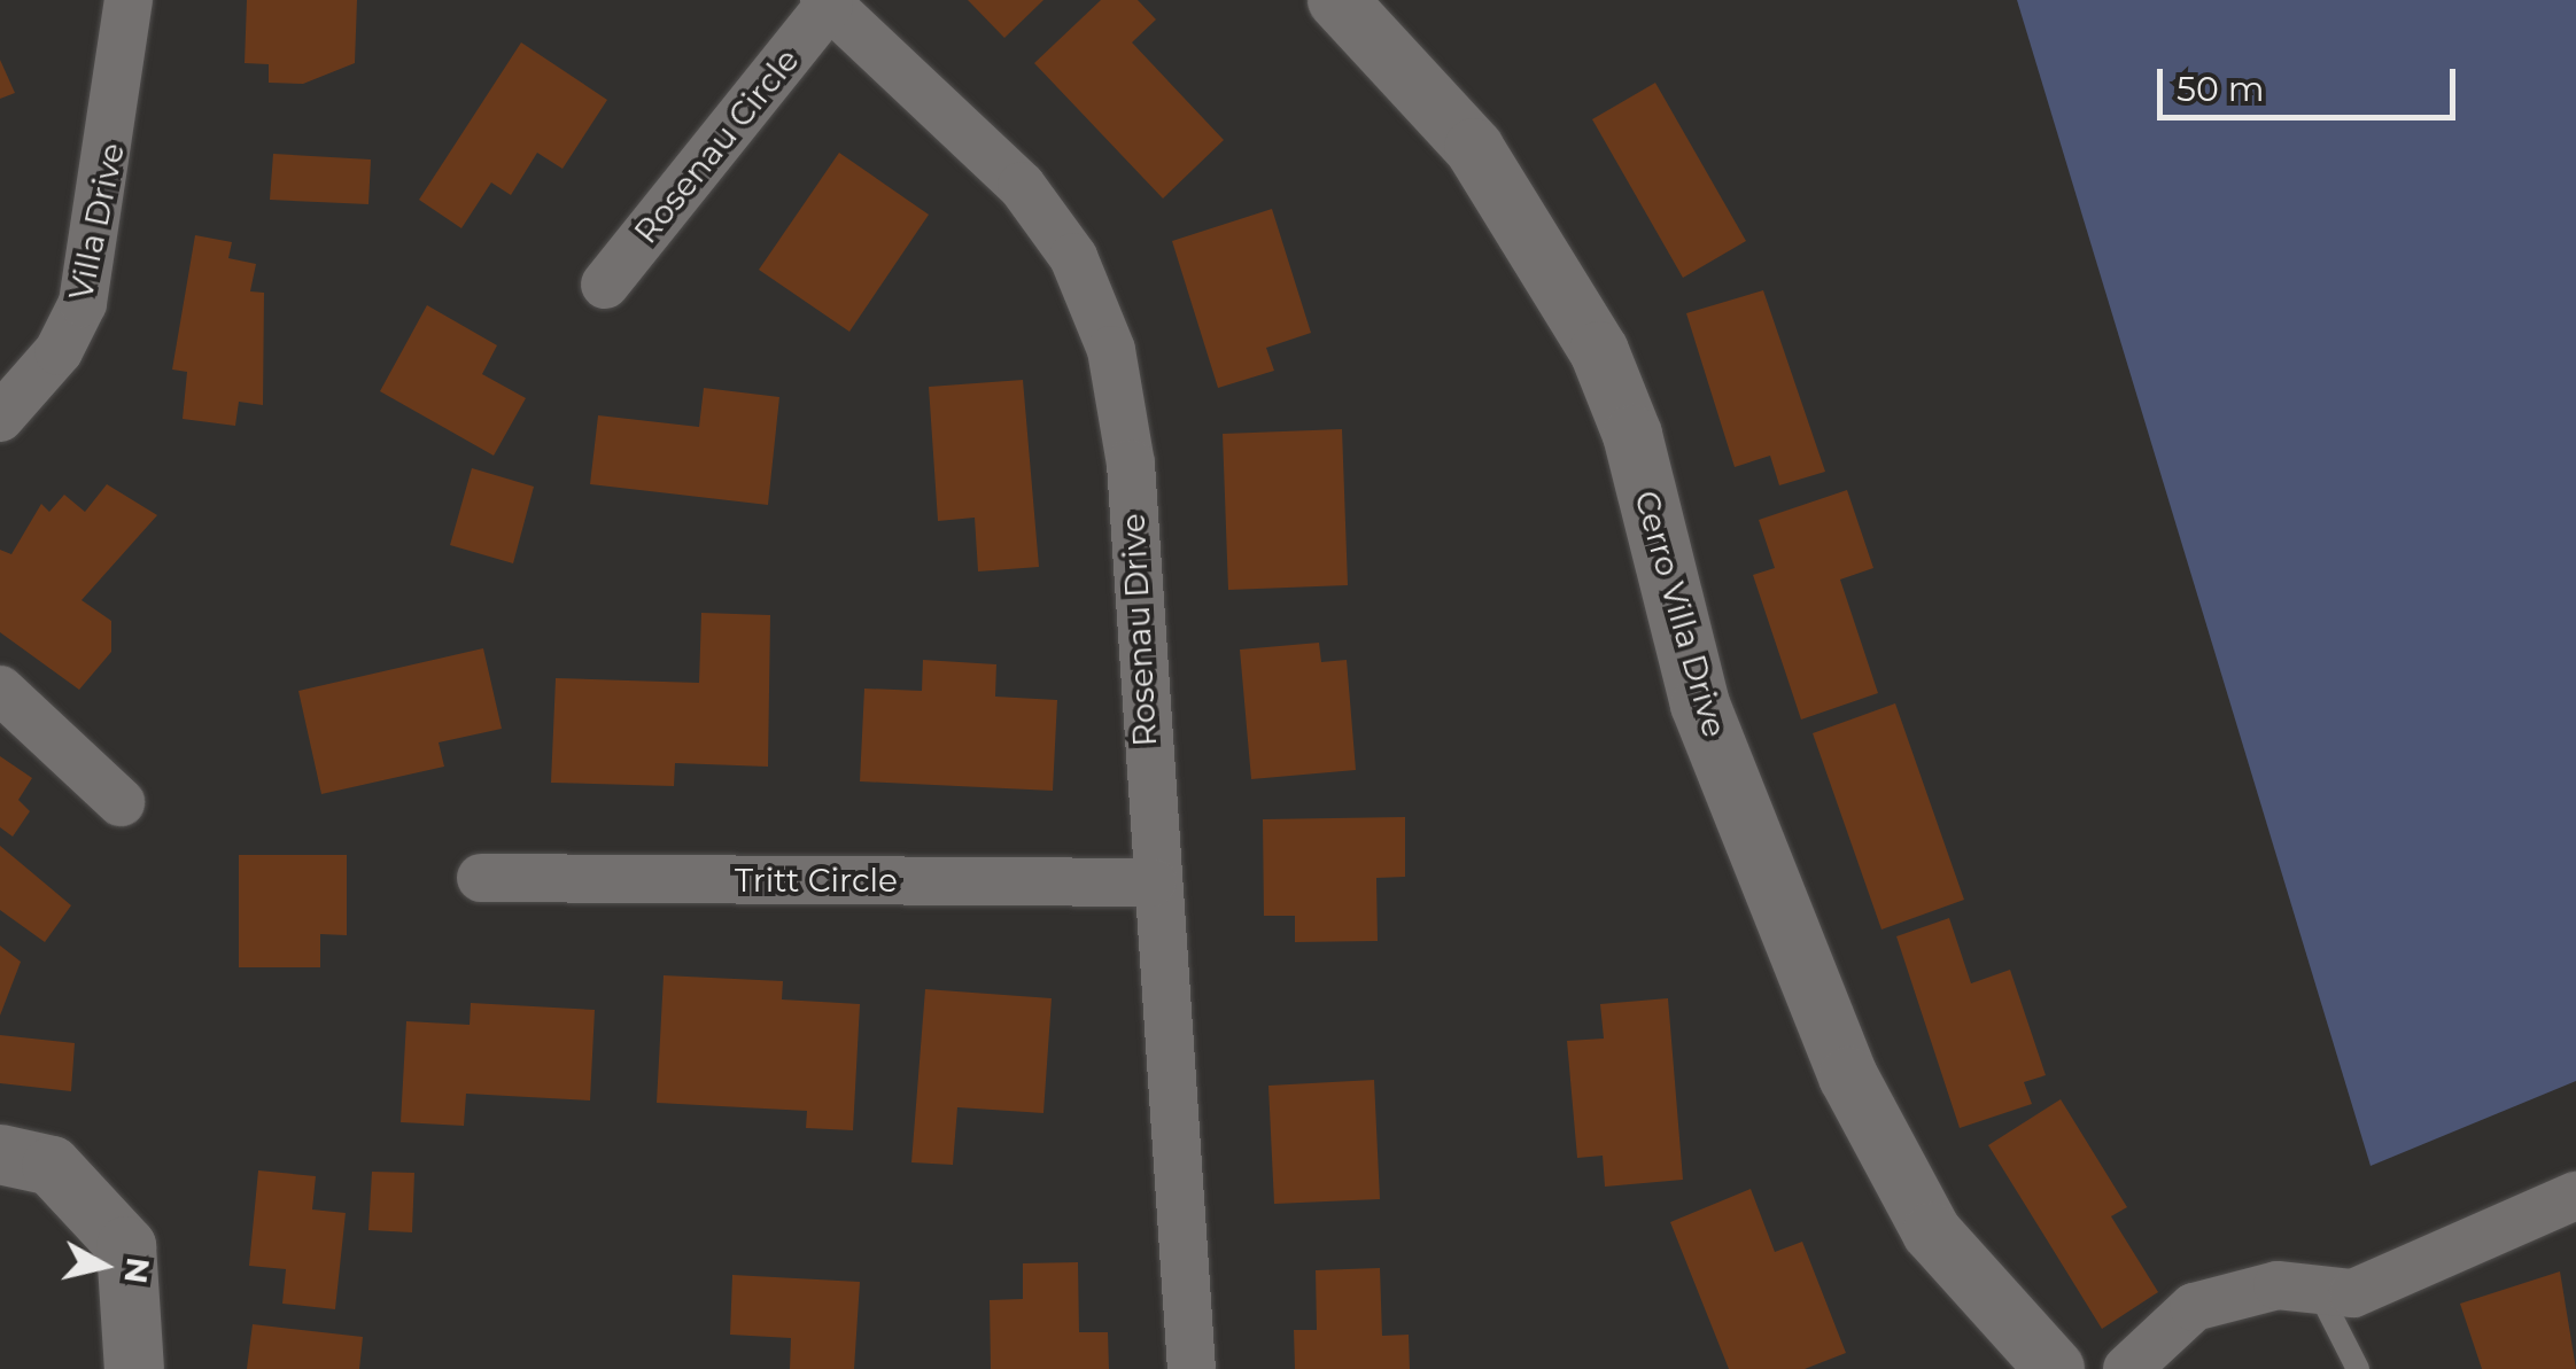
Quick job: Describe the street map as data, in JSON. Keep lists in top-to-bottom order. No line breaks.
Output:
{"streets":{"street":["Rosenau Circle","Villa Drive","Cerro Villa Drive","Rosenau Drive","Tritt Circle"]},"crossings":[["Rosenau Circle","Rosenau Drive"],["Rosenau Drive","Tritt Circle"]],"scale_bar":"50 m","north":"right"}
